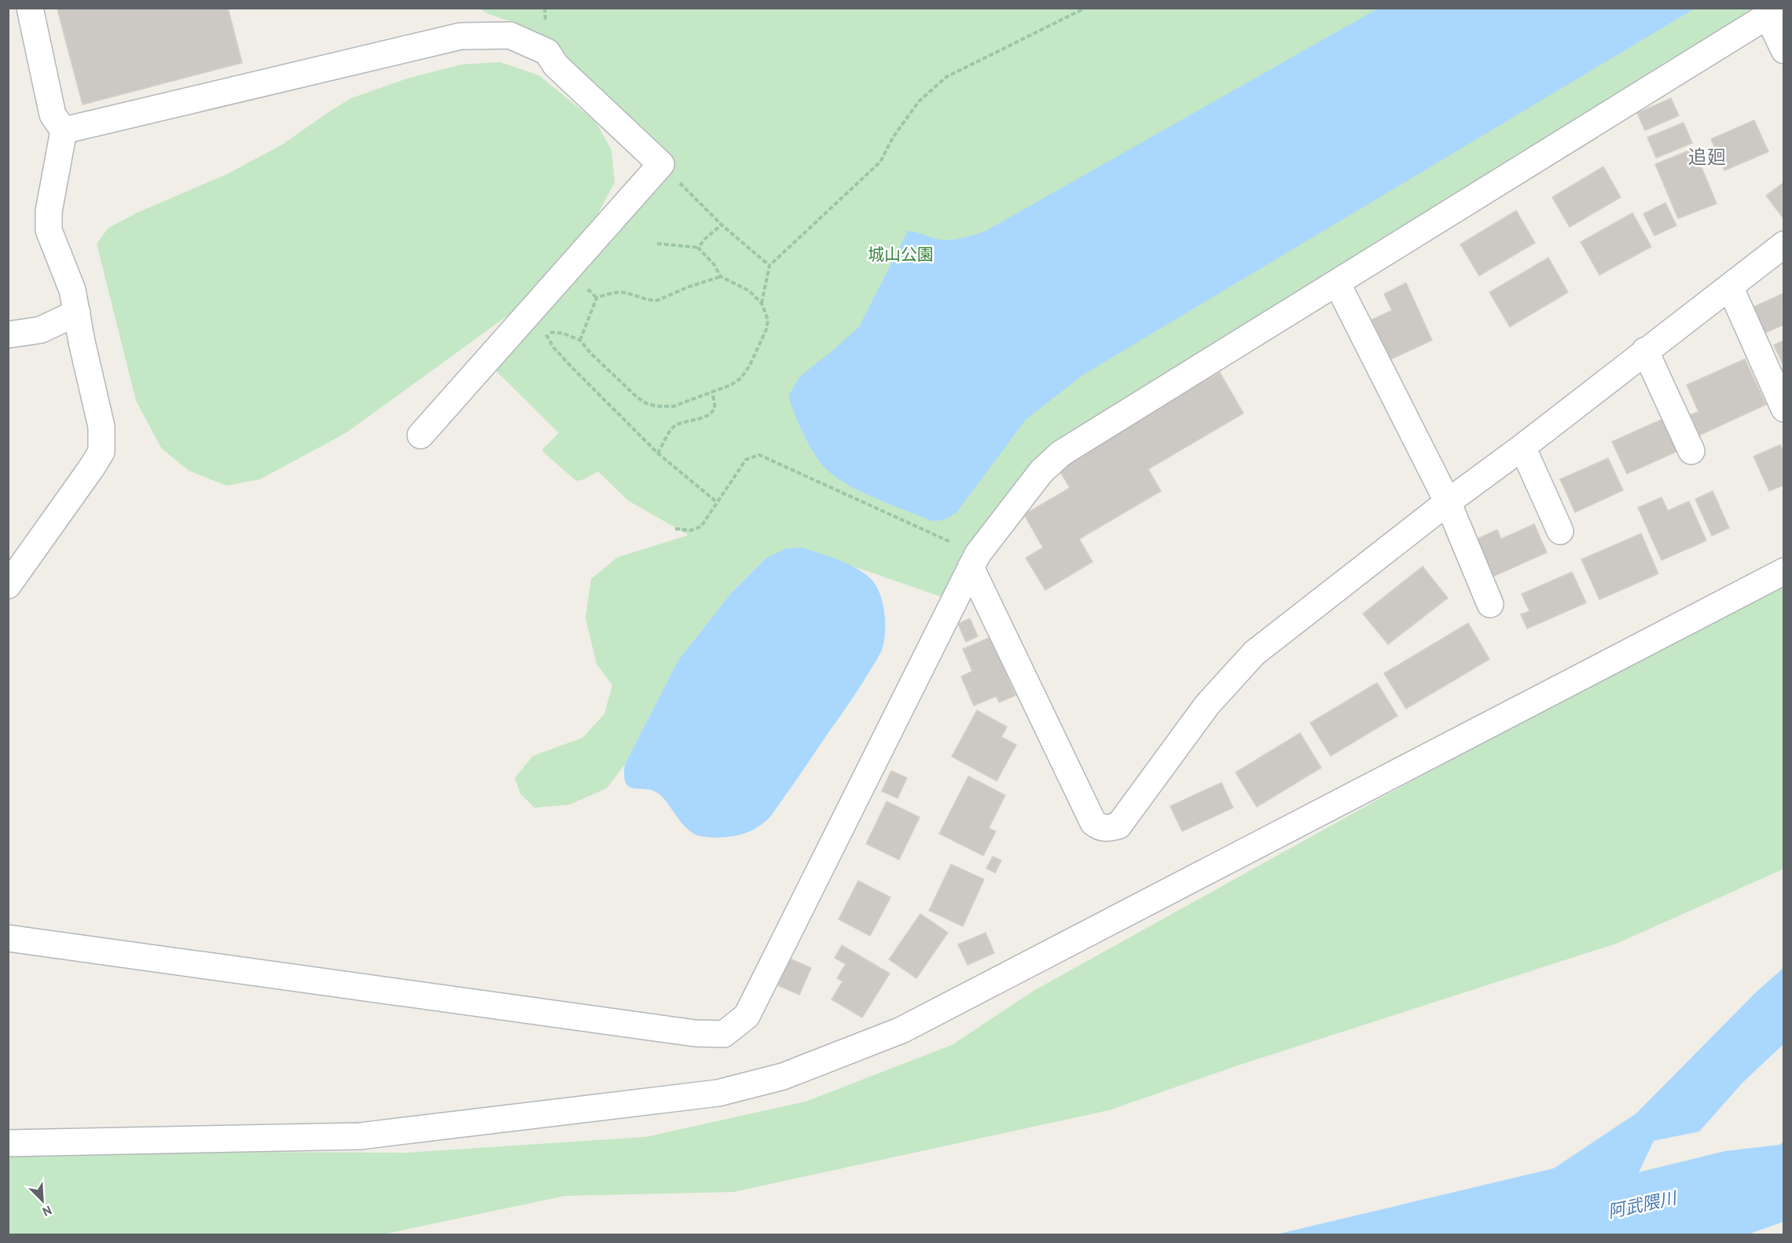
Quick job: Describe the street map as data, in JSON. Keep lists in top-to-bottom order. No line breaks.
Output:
{"districts":["追廻"],"water":["阿武隈川"],"parks":["城山公園"],"north":"bottom right"}
